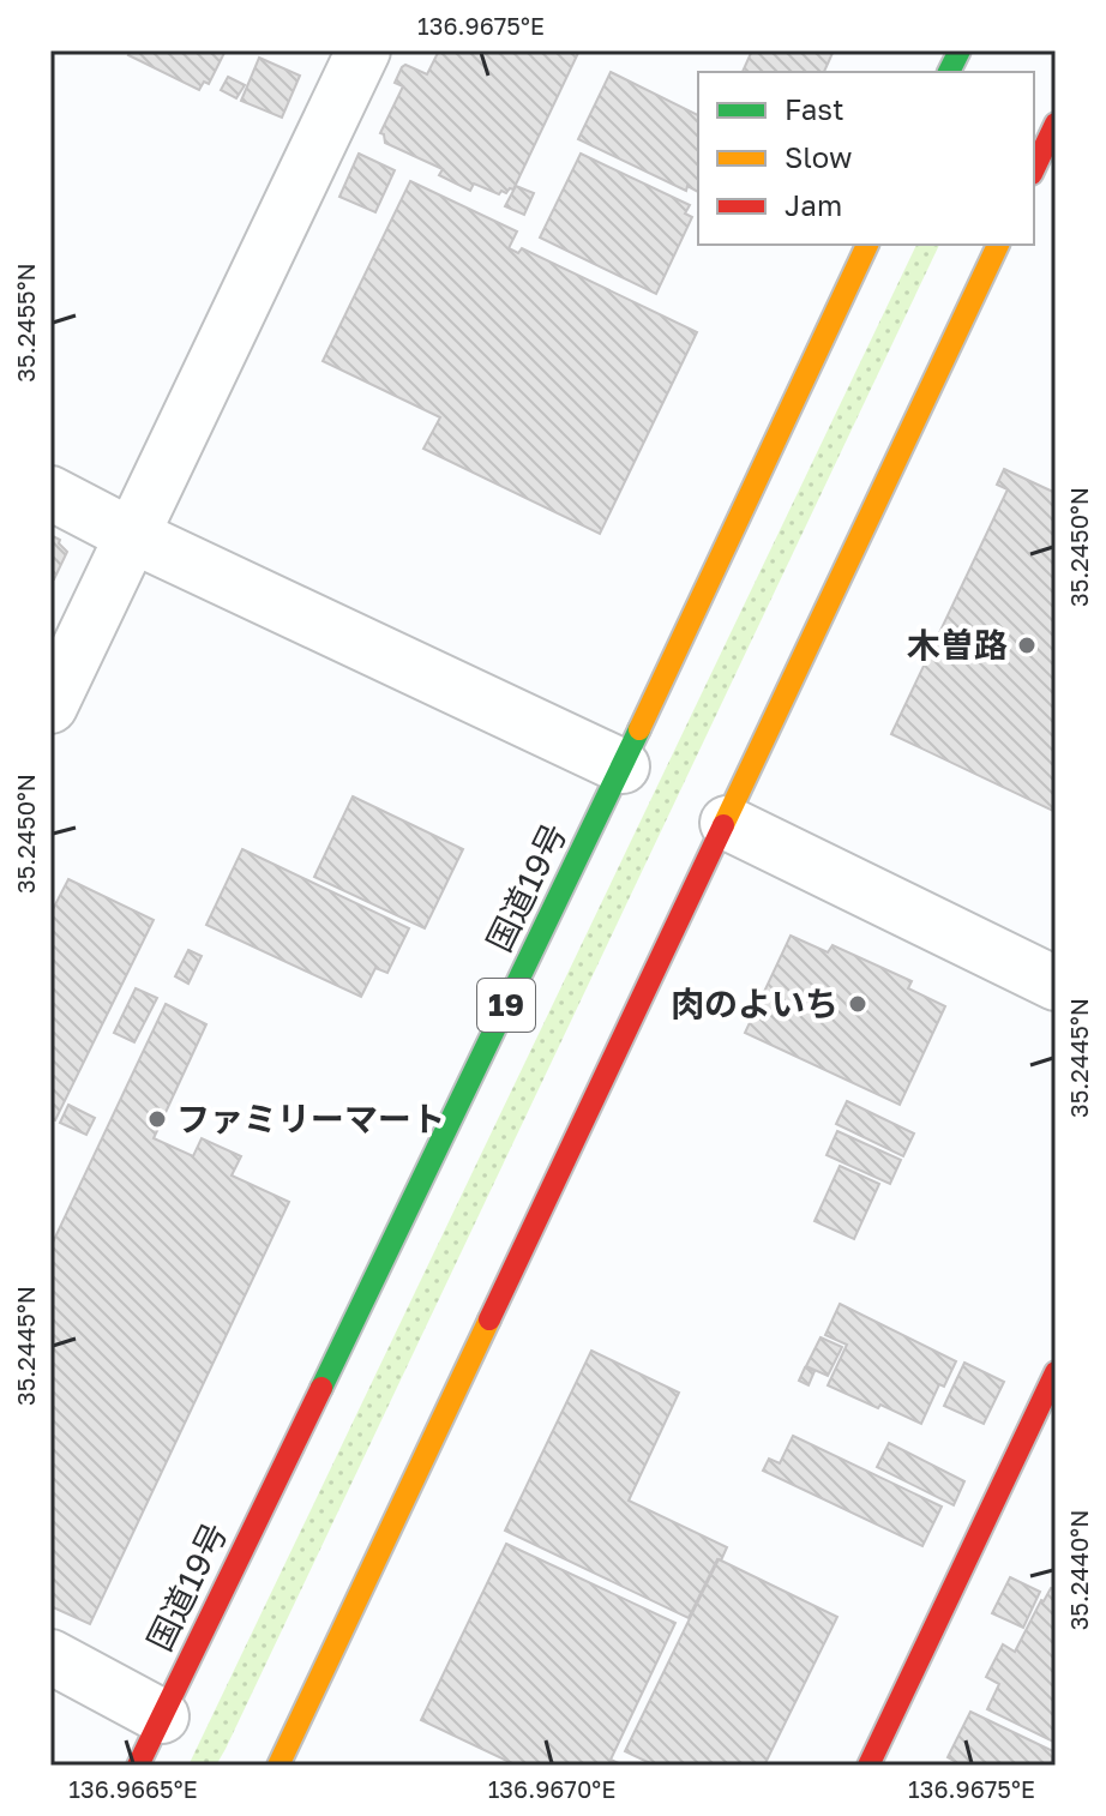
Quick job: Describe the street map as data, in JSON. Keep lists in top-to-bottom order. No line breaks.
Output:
{"streets":{"main road":["国道19号","19"]},"places":["木曽路","肉のよいち","ファミリーマート"],"legend":["Fast","Slow","Jam"],"coordinates":["136.9675°E","35.2455°N","35.2450°N","35.2445°N","35.2440°N","136.9665°E","136.9670°E"]}
